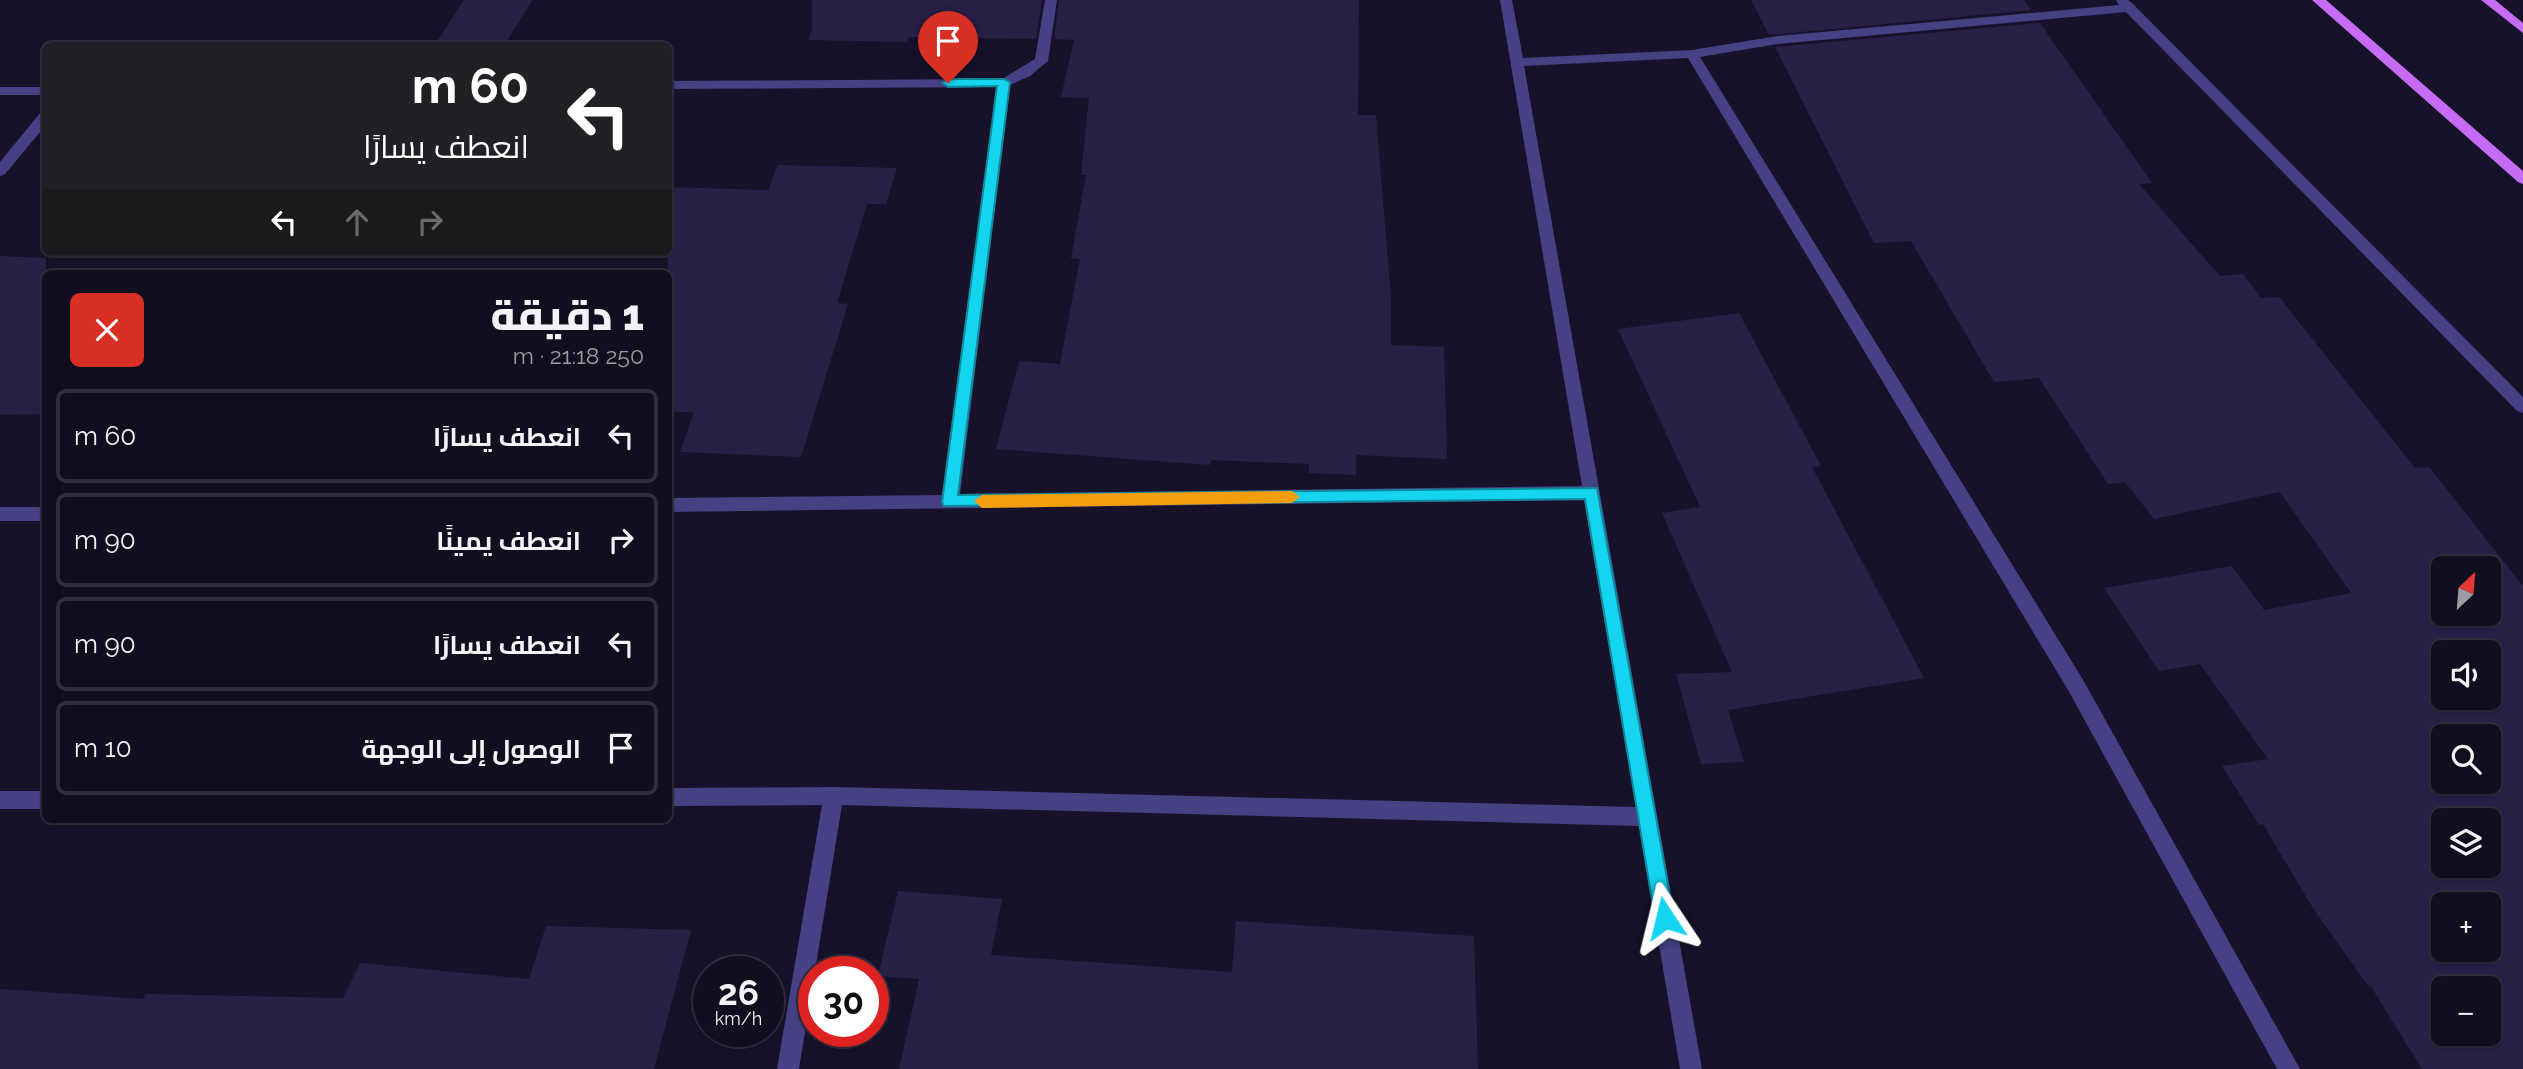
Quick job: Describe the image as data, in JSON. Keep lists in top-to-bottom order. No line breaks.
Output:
{"north":"top right","page":{"turn":["60 m","انعطف يسارًا"],"heading":["1 دقيقة","250 m · 21:18"],"list":[{"name":"انعطف يسارًا","value":"60 m"},{"name":"انعطف يمينًا","value":"90 m"},{"name":"انعطف يسارًا","value":"90 m"},{"name":"الوصول إلى الوجهة","value":"10 m"}],"map_buttons":["+","−"],"speed":"26 km/h","limit":"30"}}
